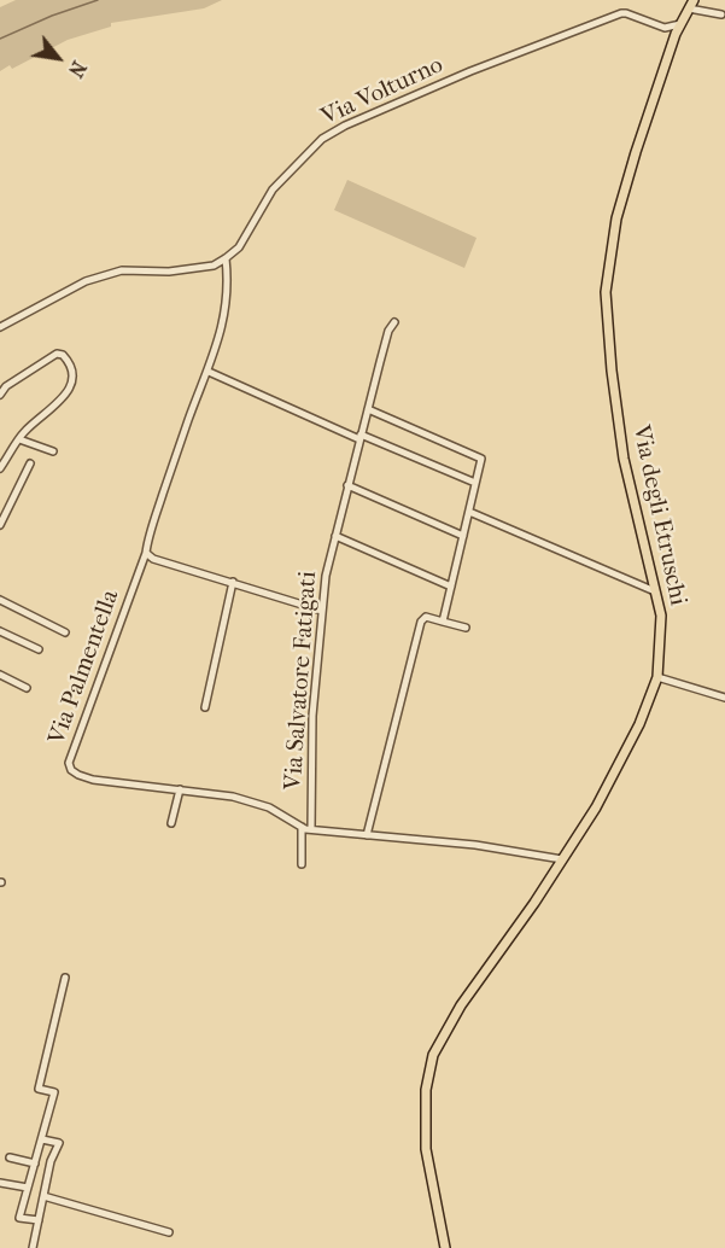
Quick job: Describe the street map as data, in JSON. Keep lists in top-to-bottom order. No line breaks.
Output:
{"streets":{"main road":["Via degli Etruschi"],"street":["Via Volturno","Via Palmentella","Via Salvatore Fatigati"]},"crossings":[["Via Volturno","Via degli Etruschi"],["Via Volturno","Via Palmentella"],["Via degli Etruschi","Via Palmentella"],["Via Palmentella","Via Salvatore Fatigati"]],"north":"bottom right"}
